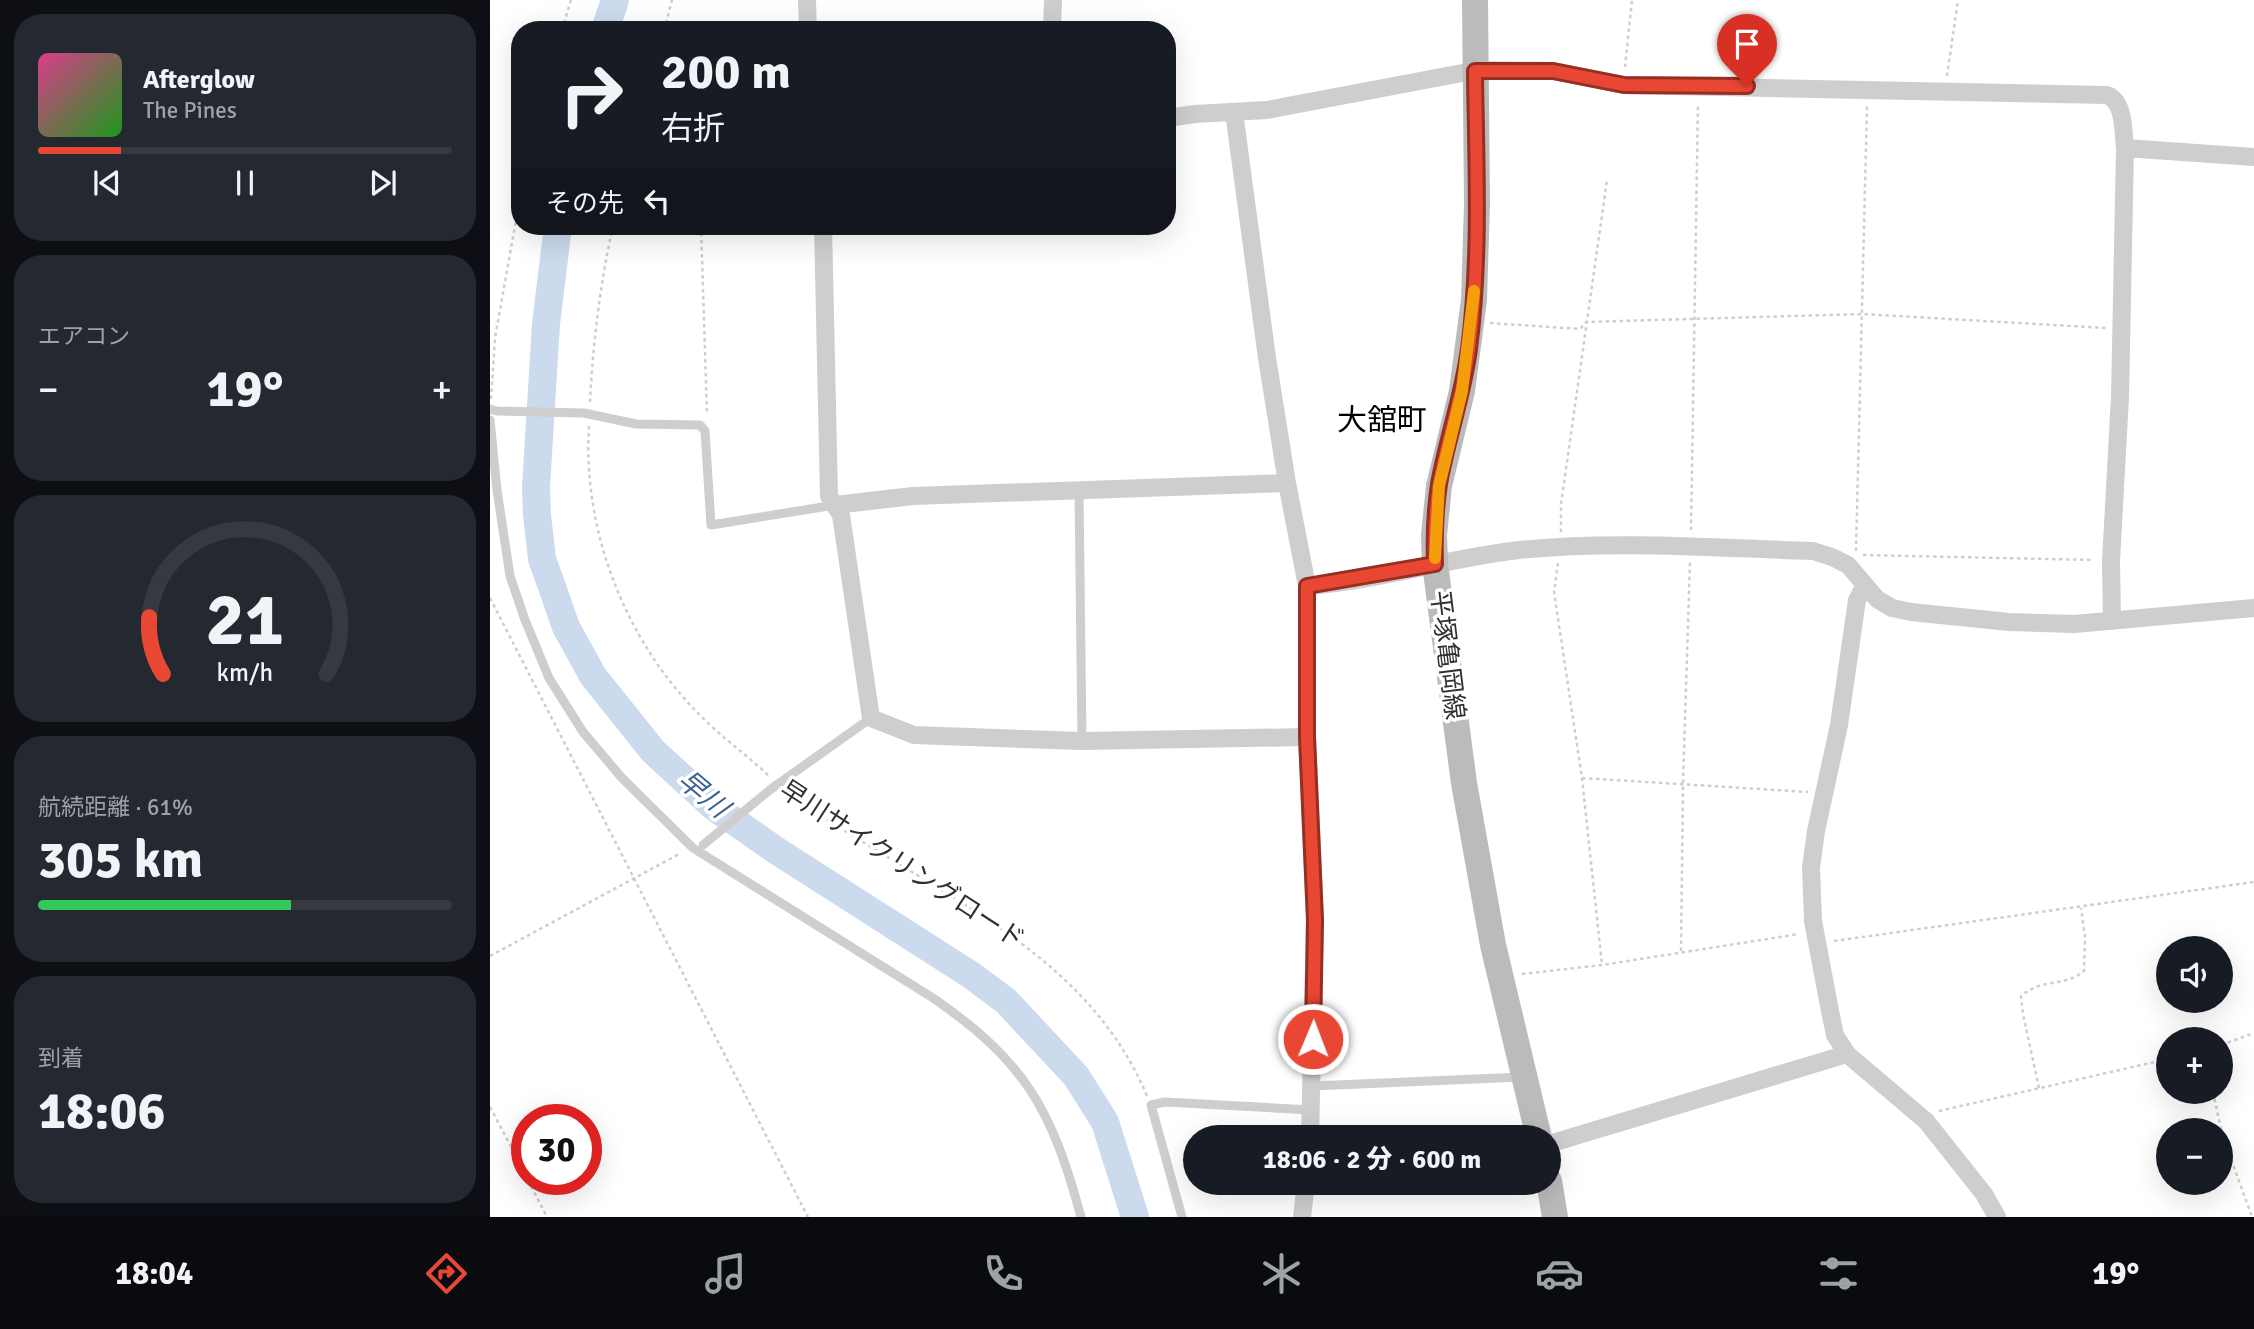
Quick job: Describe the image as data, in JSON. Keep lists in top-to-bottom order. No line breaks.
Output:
{"streets":{"main road":["平塚亀岡線"],"path":["早川サイクリングロード"]},"districts":["大舘町"],"water":["早川"],"page":{"turn":["200 m","右折"],"song":["Afterglow","The Pines"],"then":"その先","tile":["エアコン",["航続距離 · 61%","305 km"],["到着","18:06"]],"heat":["−","19°","+"],"map_buttons":["+","−"],"limit":"30","trip":"18:06 · 2 分 · 600 m","tabs":["18:04","19°"],"gauge":["21","km/h"]}}
